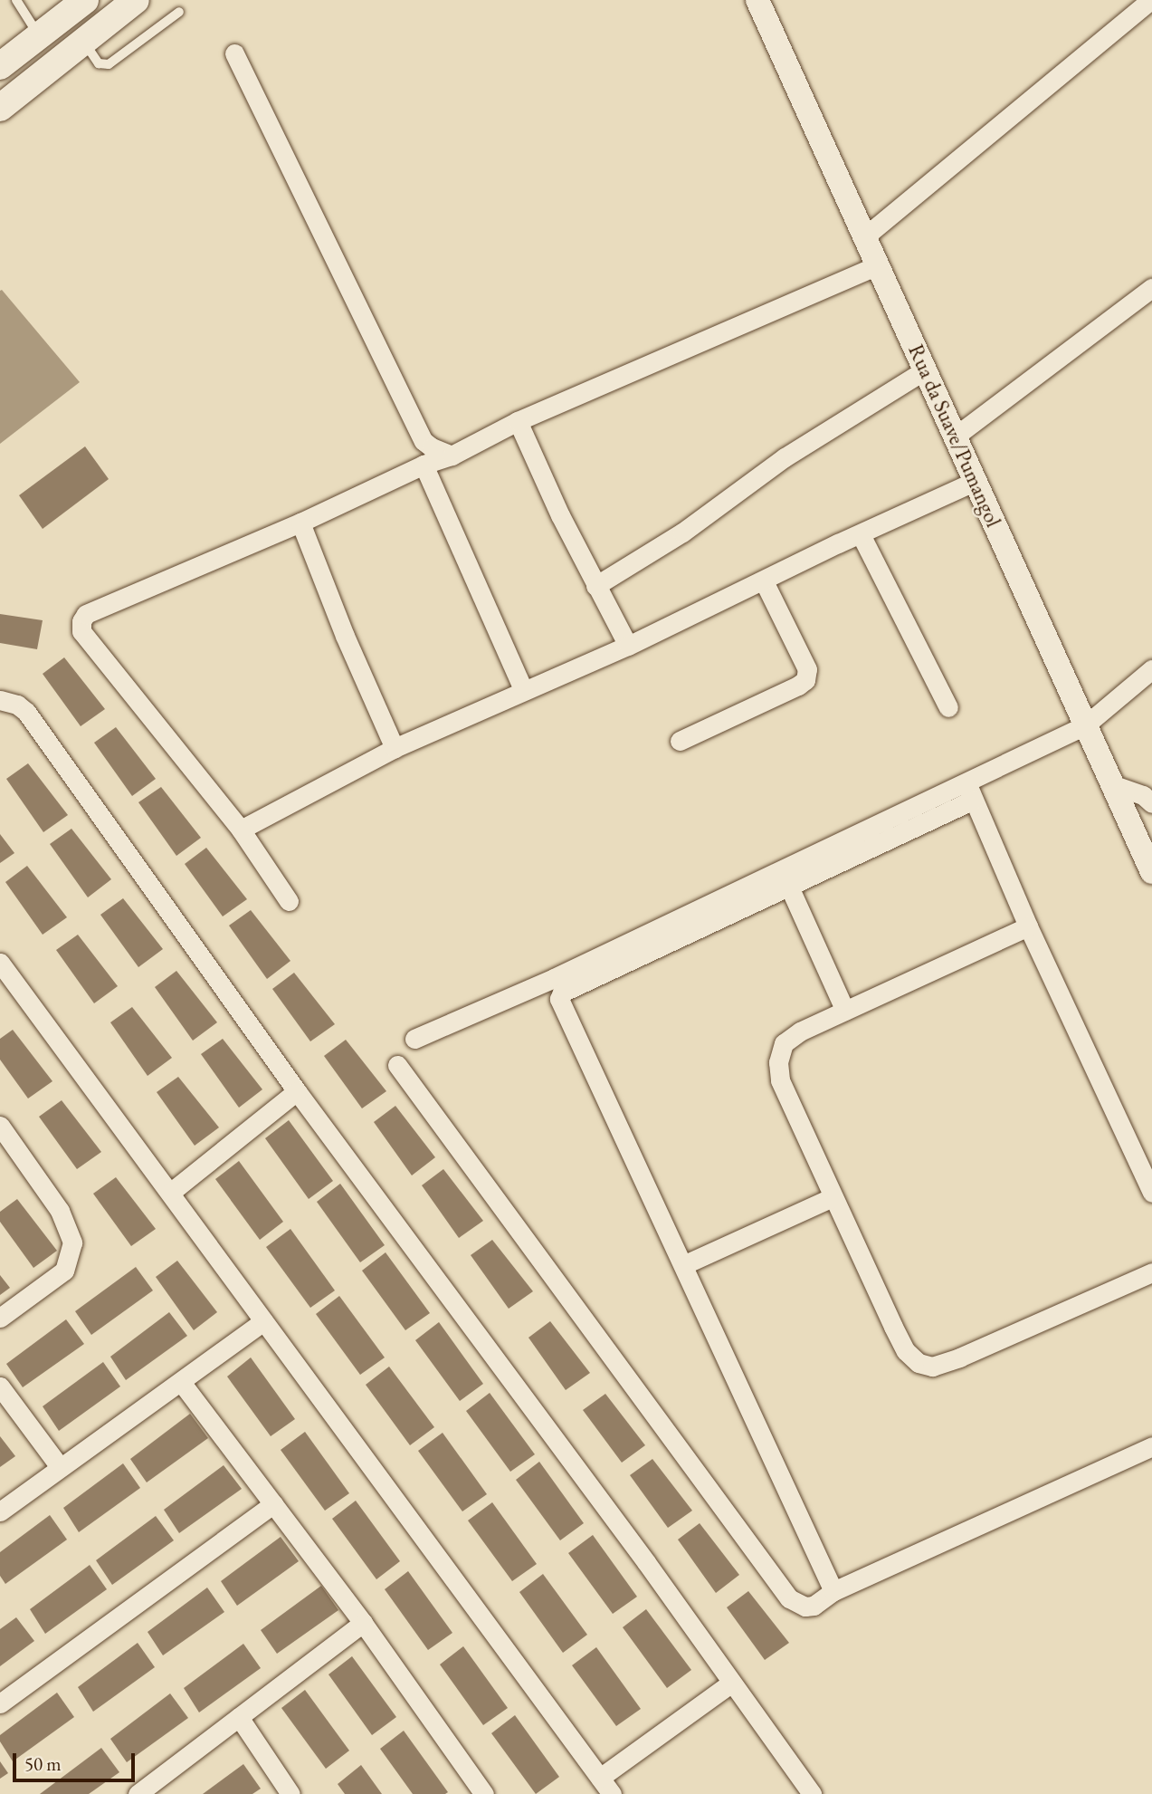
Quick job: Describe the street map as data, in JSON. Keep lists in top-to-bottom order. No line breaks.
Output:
{"streets":{"street":["Rua da Suave/Pumangol"]},"scale_bar":"50 m"}
